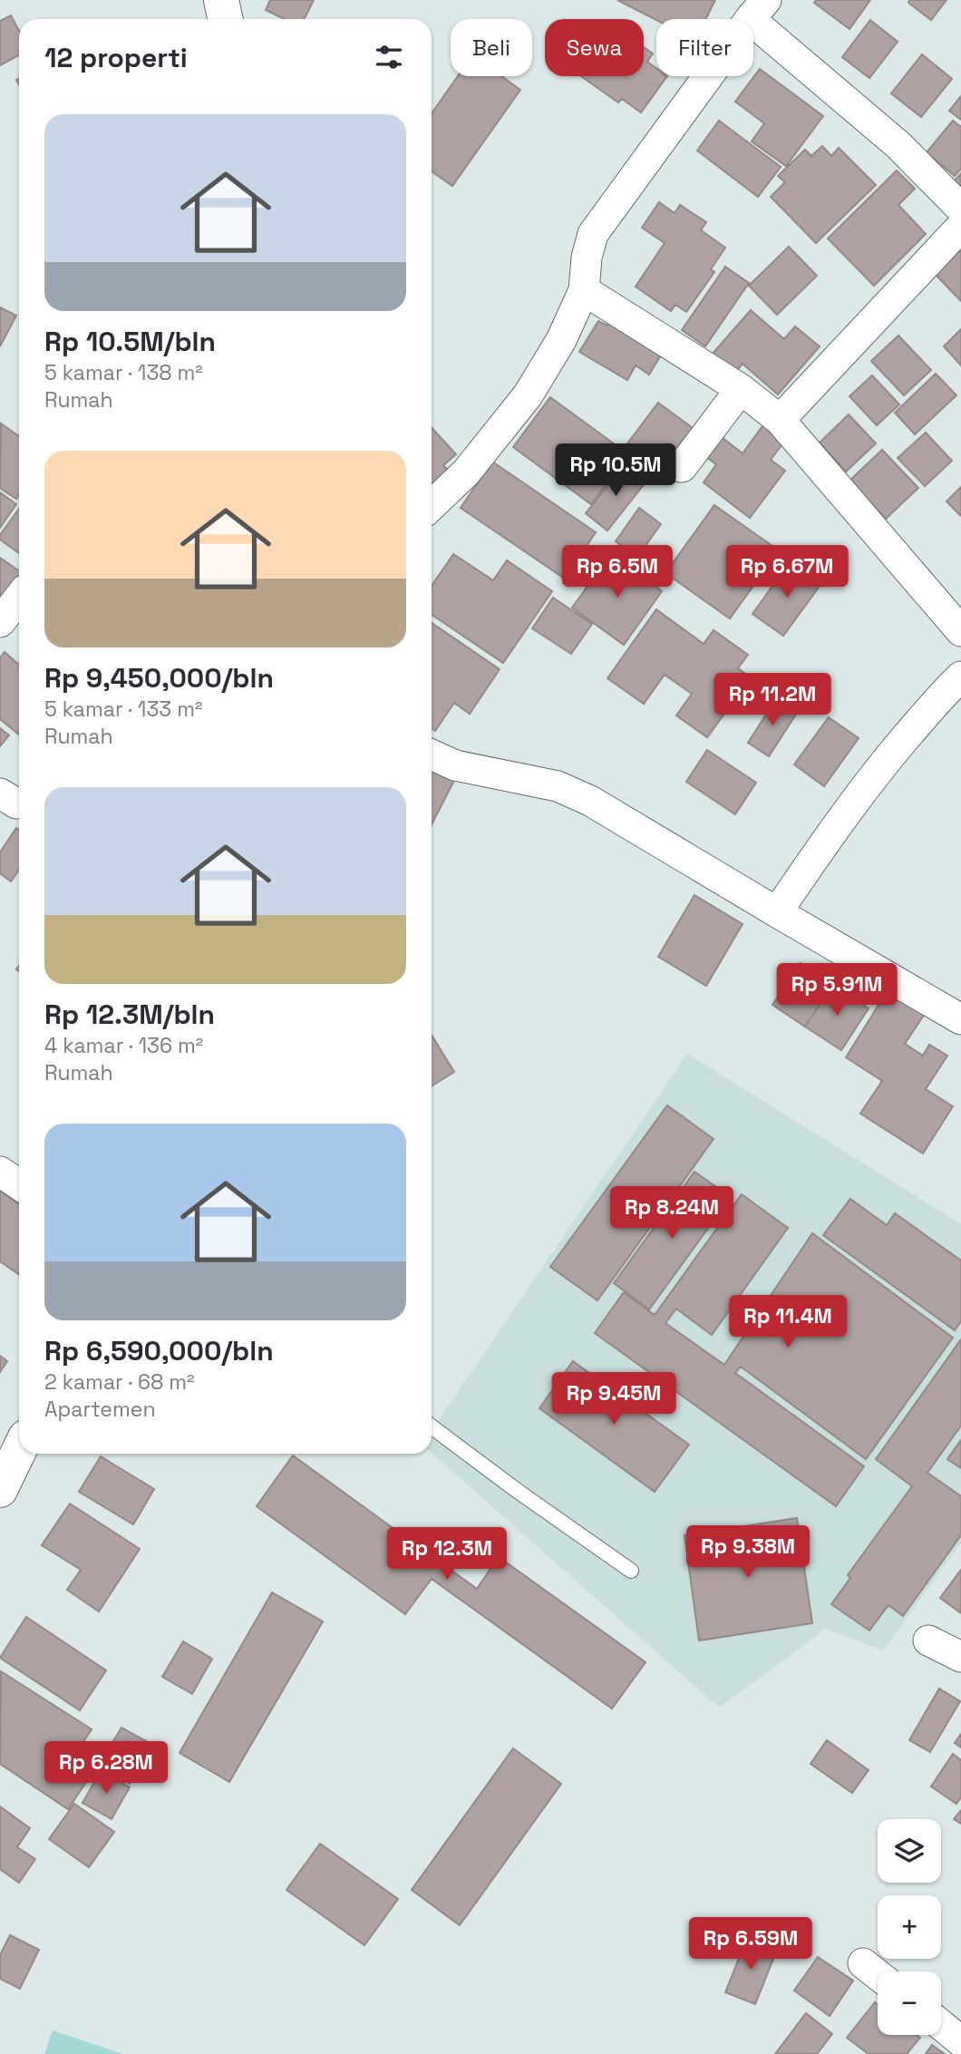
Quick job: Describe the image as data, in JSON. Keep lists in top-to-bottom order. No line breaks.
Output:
{"page":{"chip":["Beli","Sewa","Filter"],"heading":"12 properti","list":[{"name":"Rp 10.5M/bln","note":"5 kamar · 138 m² · Rumah"},{"name":"Rp 9,450,000/bln","note":"5 kamar · 133 m² · Rumah"},{"name":"Rp 12.3M/bln","note":"4 kamar · 136 m² · Rumah"},{"name":"Rp 6,590,000/bln","note":"2 kamar · 68 m² · Apartemen"}],"price":["Rp 10.5M","Rp 6.5M","Rp 6.67M","Rp 11.2M","Rp 5.91M","Rp 8.24M","Rp 11.4M","Rp 9.45M","Rp 9.38M","Rp 12.3M","Rp 6.28M","Rp 6.59M"],"map_buttons":["+","−"]}}
